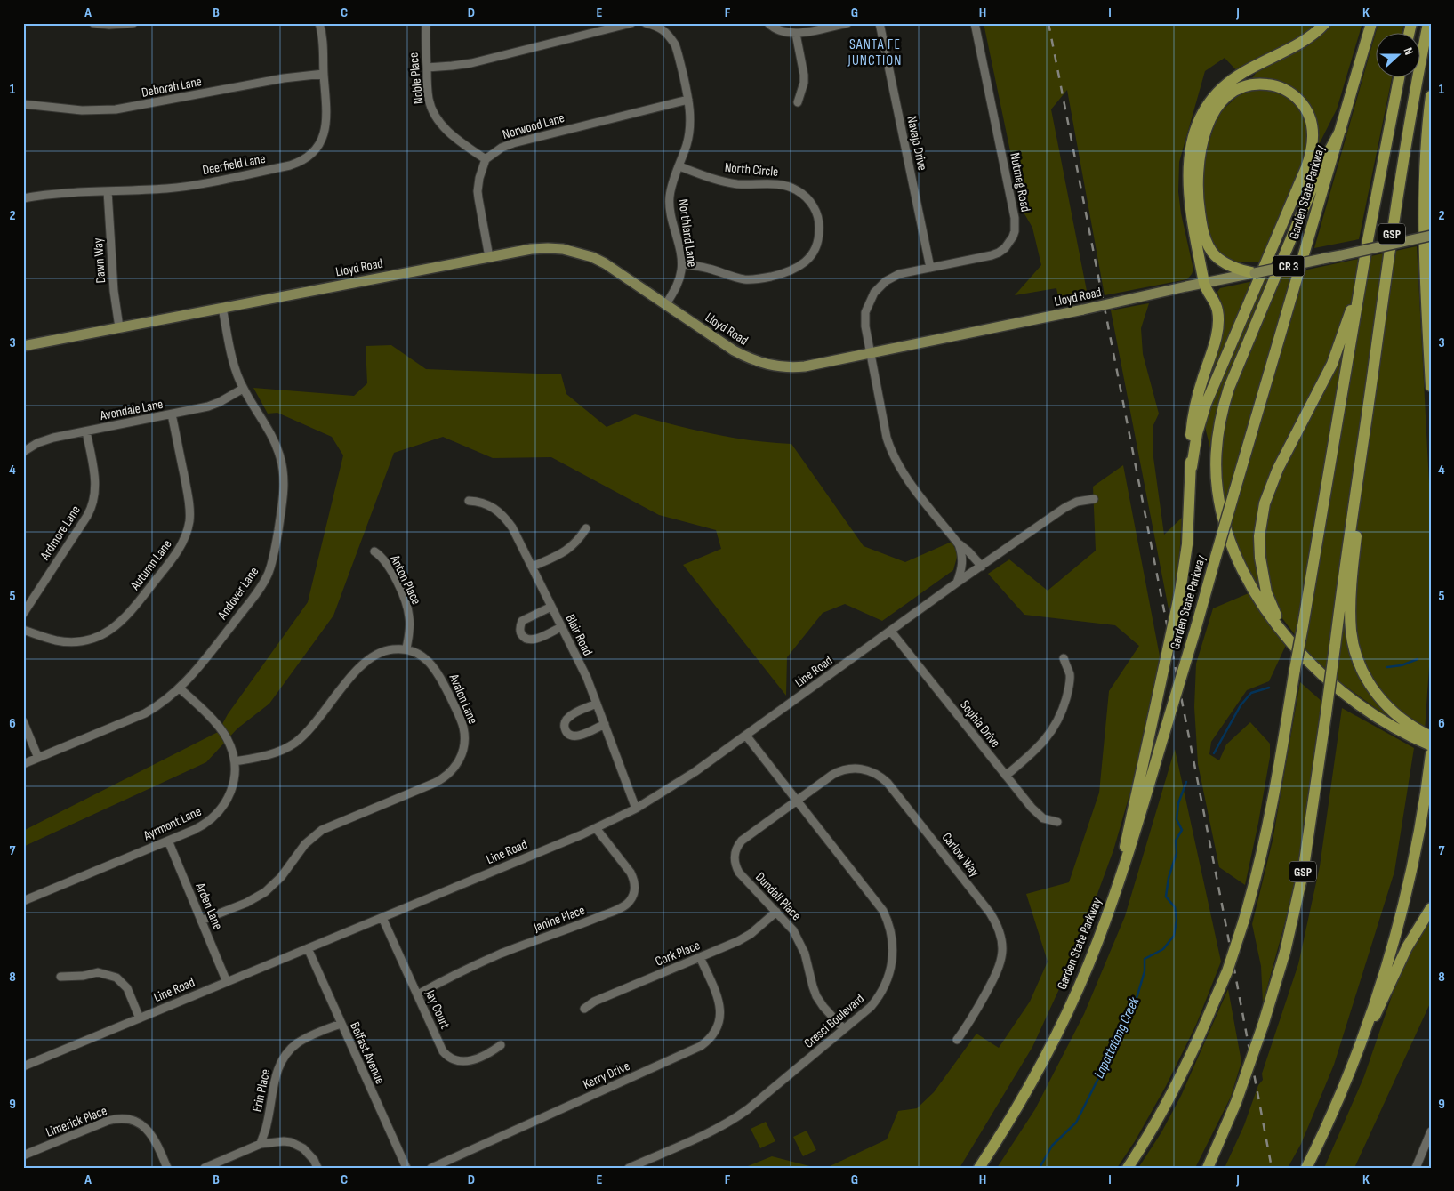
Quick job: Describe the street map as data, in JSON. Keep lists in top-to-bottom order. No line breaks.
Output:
{"streets":{"highway":["Garden State Parkway","GSP"],"main road":["CR 3","Lloyd Road"],"street":["Noble Place","Deborah Lane","Norwood Lane","Navajo Drive","Deerfield Lane","North Circle","Nutmeg Road","Northland Lane","Dawn Way","Avondale Lane","Ardmore Lane","Autumn Lane","Anton Place","Andover Lane","Blair Road","Line Road","Avalon Lane","Sophia Drive","Ayrmont Lane","Carlow Way","Dundall Place","Arden Lane","Janine Place","Cork Place","Jay Court","Cresci Boulevard","Belfast Avenue","Kerry Drive","Erin Place","Limerick Place"]},"crossings":[["Noble Place","Norwood Lane"],["Deborah Lane","Deerfield Lane"],["Norwood Lane","Northland Lane"],["Navajo Drive","Nutmeg Road"],["Deerfield Lane","Dawn Way"],["North Circle","Northland Lane"],["Nutmeg Road","Lloyd Road"],["Northland Lane","Lloyd Road"],["Dawn Way","Lloyd Road"],["Lloyd Road","Andover Lane"],["Avondale Lane","Ardmore Lane"],["Avondale Lane","Autumn Lane"],["Avondale Lane","Andover Lane"],["Anton Place","Avalon Lane"],["Andover Lane","Ayrmont Lane"],["Blair Road","Line Road"],["Line Road","Sophia Drive"],["Line Road","Arden Lane"],["Line Road","Janine Place"],["Line Road","Jay Court"],["Line Road","Cresci Boulevard"],["Line Road","Belfast Avenue"],["Avalon Lane","Arden Lane"],["Ayrmont Lane","Arden Lane"],["Carlow Way","Dundall Place"],["Carlow Way","Cresci Boulevard"],["Dundall Place","Cork Place"],["Dundall Place","Cresci Boulevard"],["Janine Place","Jay Court"],["Cork Place","Kerry Drive"],["Belfast Avenue","Erin Place"]],"districts":["SANTA FE JUNCTION"],"water":["Lapattatong Creek"],"north":"right","grid":{"columns":["A","B","C","D","E","F","G","H","I","J","K"],"rows":["1","2","3","4","5","6","7","8","9"]}}
